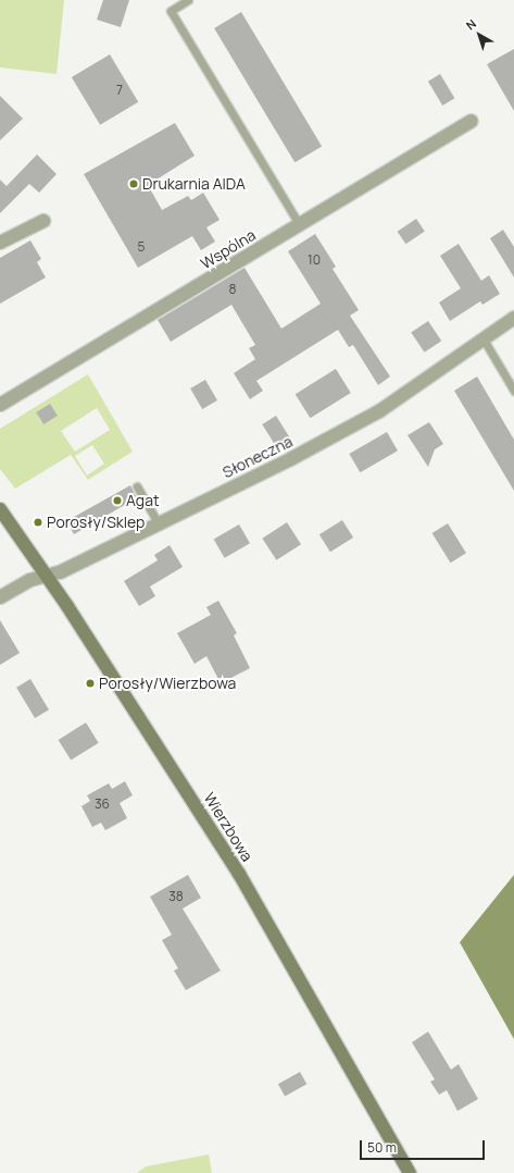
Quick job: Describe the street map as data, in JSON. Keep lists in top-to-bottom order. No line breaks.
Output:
{"streets":{"street":["Wspólna","Słoneczna","Wierzbowa"]},"crossings":[["Słoneczna","Wierzbowa"]],"places":["Drukarnia AIDA","Agat","Porosły/Sklep","Porosły/Wierzbowa"],"house_numbers":["7","5","10","8","36","38"],"scale_bar":"50 m","north":"top left"}
